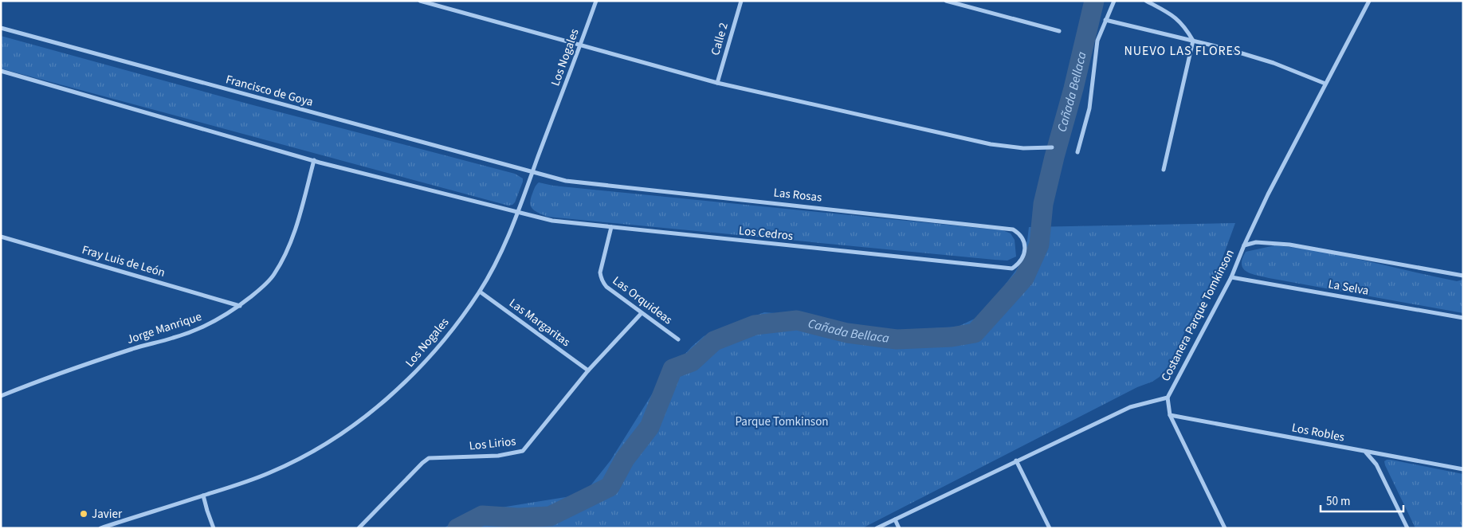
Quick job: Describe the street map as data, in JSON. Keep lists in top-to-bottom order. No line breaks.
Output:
{"streets":{"street":["Calle 2","Los Nogales","Francisco de Goya","Las Rosas","Los Cedros","Fray Luis de León","La Selva","Las Orquideas","Costanera Parque Tomkinson","Las Margaritas","Jorge Manrique","Los Robles","Los Lirios"]},"crossings":[["Los Nogales","Francisco de Goya"],["Los Nogales","Las Rosas"],["Los Nogales","Los Cedros"],["Los Nogales","Las Margaritas"],["Francisco de Goya","Las Rosas"],["Las Rosas","Los Cedros"],["Los Cedros","Las Orquideas"],["Fray Luis de León","Jorge Manrique"],["La Selva","Costanera Parque Tomkinson"],["Las Orquideas","Los Lirios"],["Las Margaritas","Los Lirios"]],"districts":["NUEVO LAS FLORES"],"water":["Cañada Bellaca"],"parks":["Parque Tomkinson"],"places":["Javier"],"scale_bar":"50 m"}
